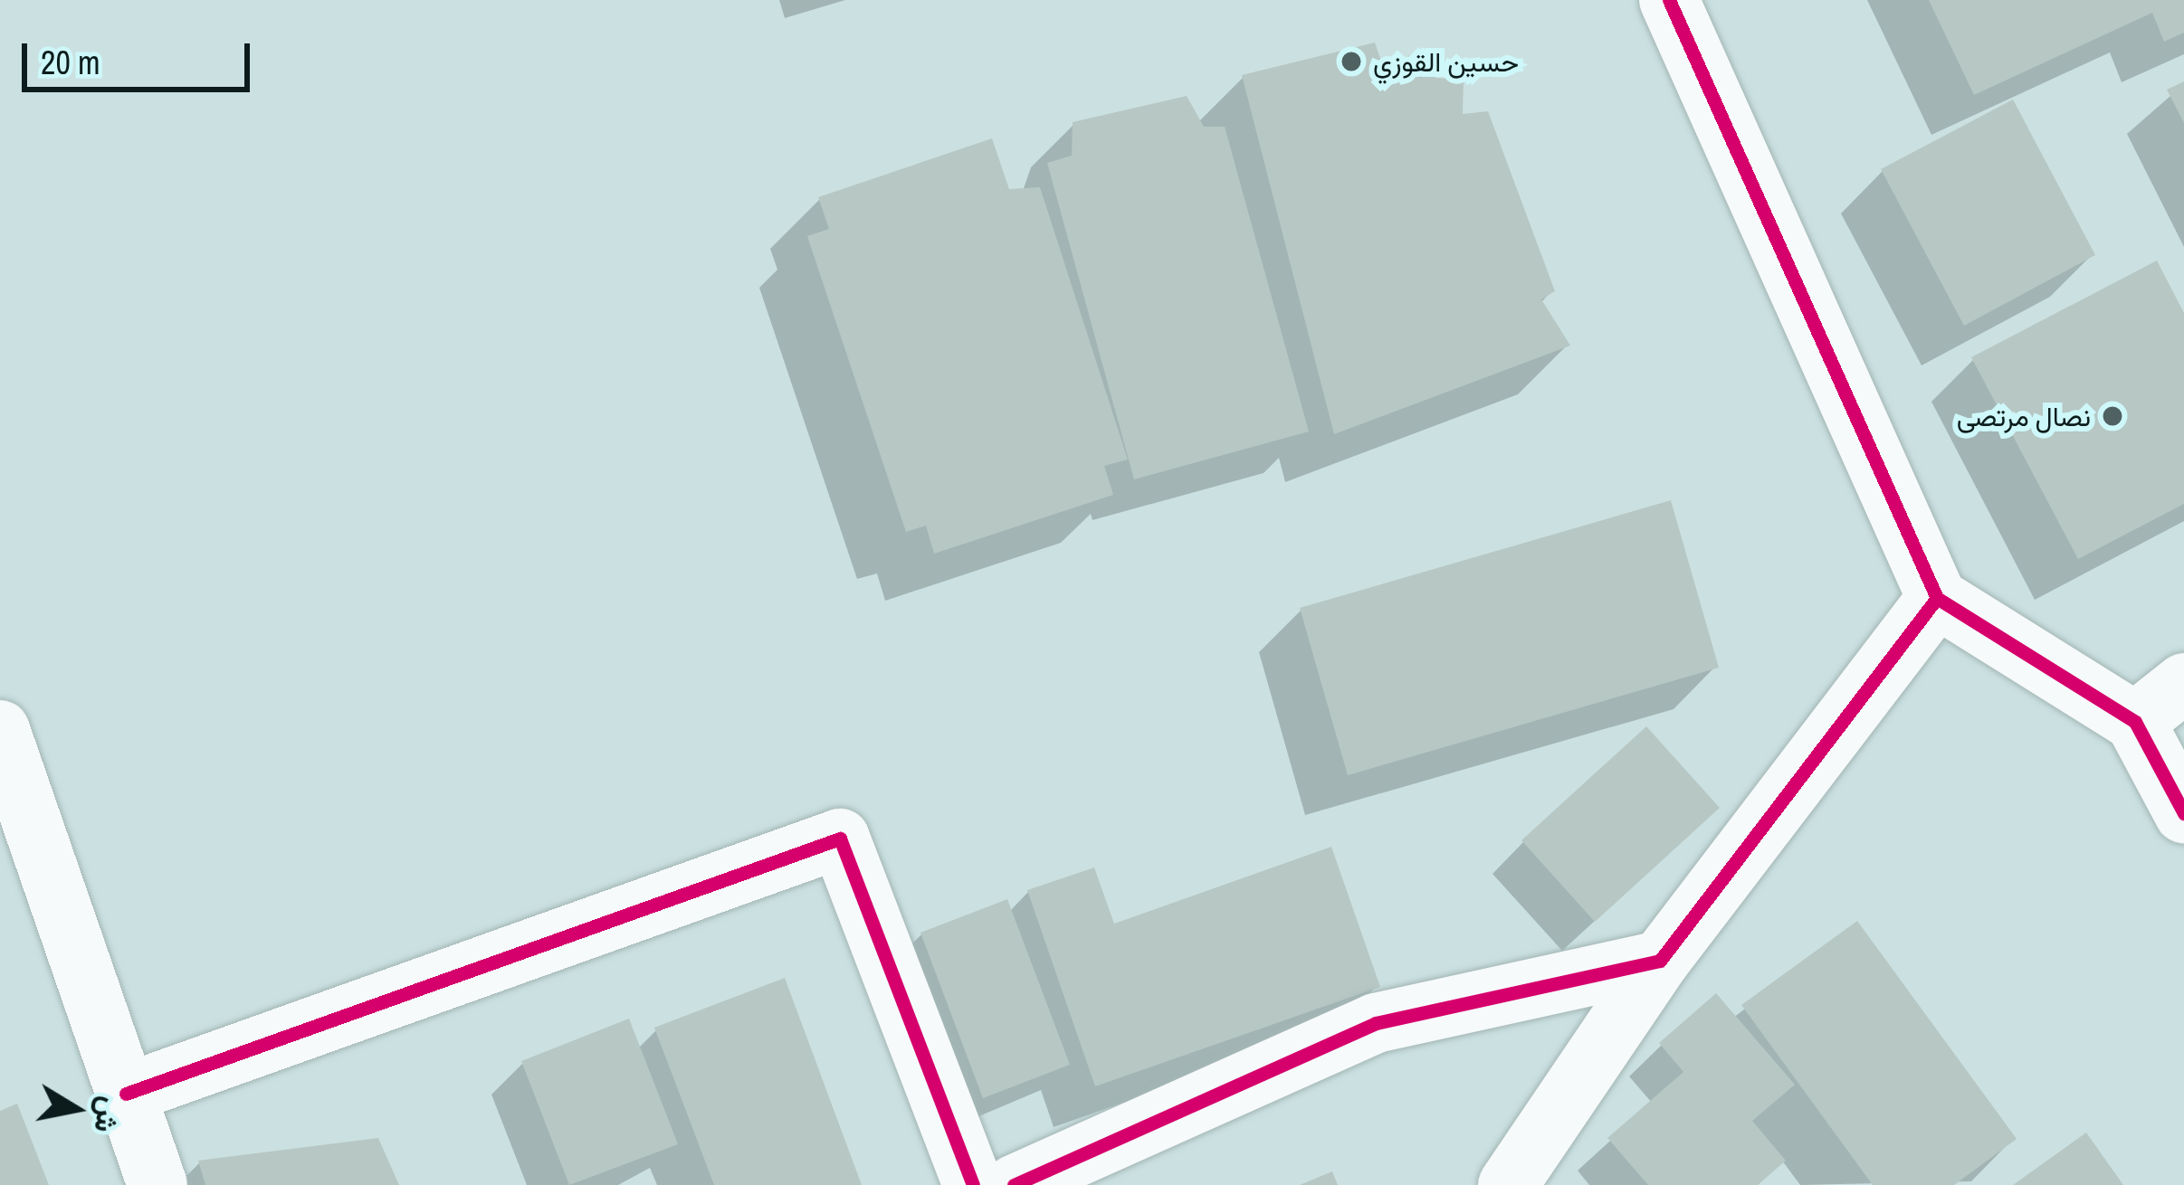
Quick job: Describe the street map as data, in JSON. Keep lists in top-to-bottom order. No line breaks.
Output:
{"places":["حسين القوزي","نصال مرتصى"],"scale_bar":"20 m","north":"right"}
